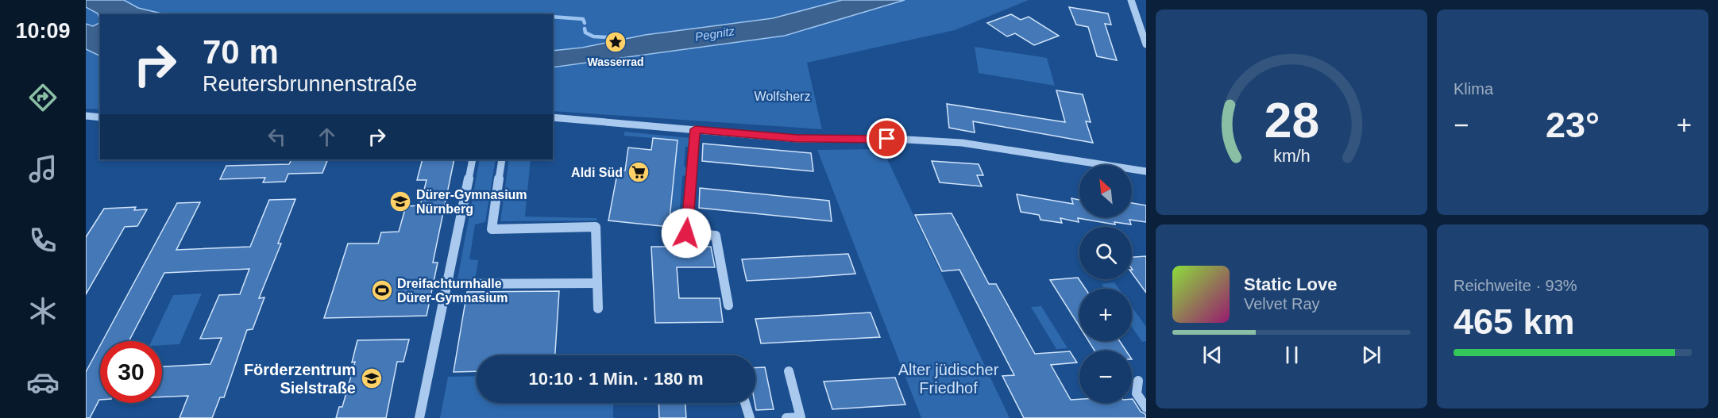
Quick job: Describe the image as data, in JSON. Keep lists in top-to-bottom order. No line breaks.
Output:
{"water":["Pegnitz"],"parks":["Wolfsherz","Alter jüdischer Friedhof"],"places":{"place":["Wasserrad"],"supermarket":["Aldi Süd"],"school or university":["Dürer-Gymnasium Nürnberg","Förderzentrum Sielstraße"],"sports":["Dreifachturnhalle Dürer-Gymnasium"]},"north":"top left","page":{"tabs":"10:09","tile":["Klima",["Reichweite · 93%","465 km"]],"turn":["70 m","Reutersbrunnenstraße"],"heat":["−","23°","+"],"map_buttons":["+","−"],"song":["Static Love","Velvet Ray"],"limit":"30","trip":"10:10 · 1 Min. · 180 m","gauge":["28","km/h"]}}
